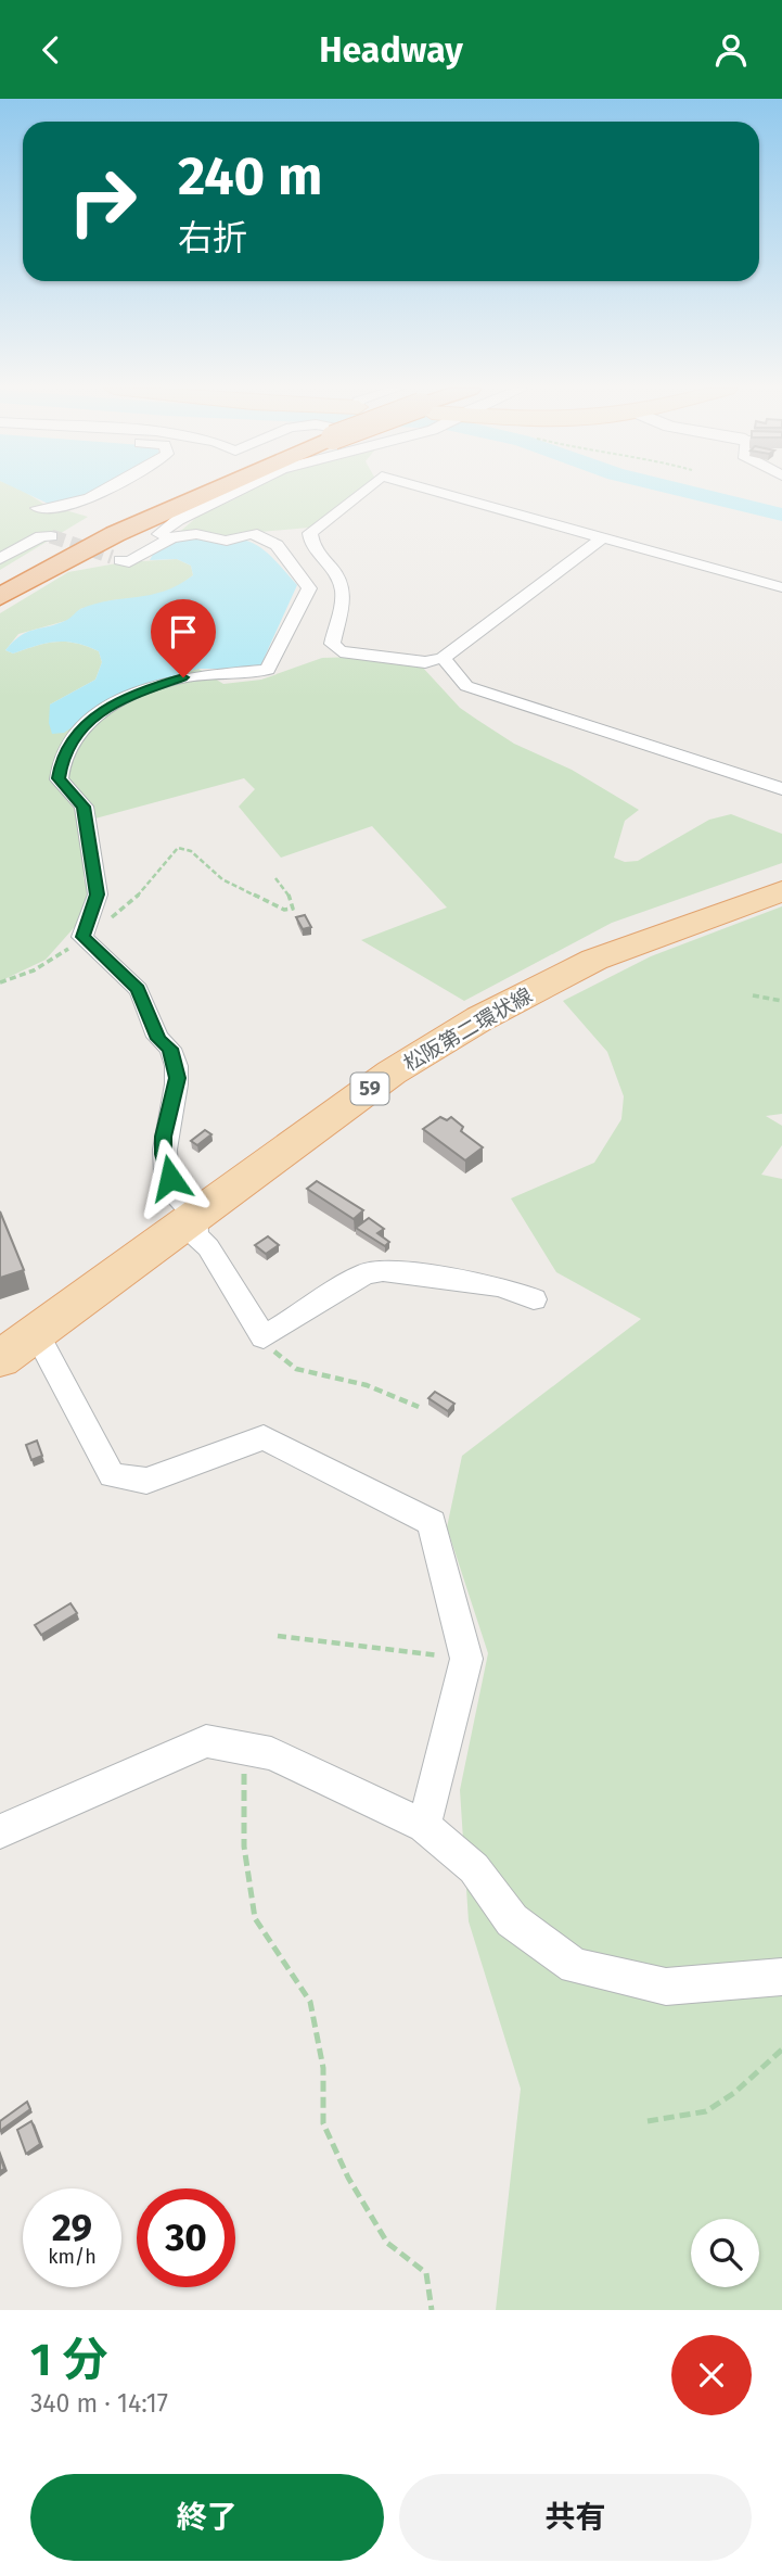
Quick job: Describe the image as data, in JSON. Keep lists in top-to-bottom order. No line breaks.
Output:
{"streets":{"main road":["松阪第二環状線","59"]},"page":{"header":"Headway","turn":["240 m","右折"],"speed":"29 km/h","limit":"30","heading":["1 分","340 m · 14:17"],"buttons":["終了","共有"]}}
